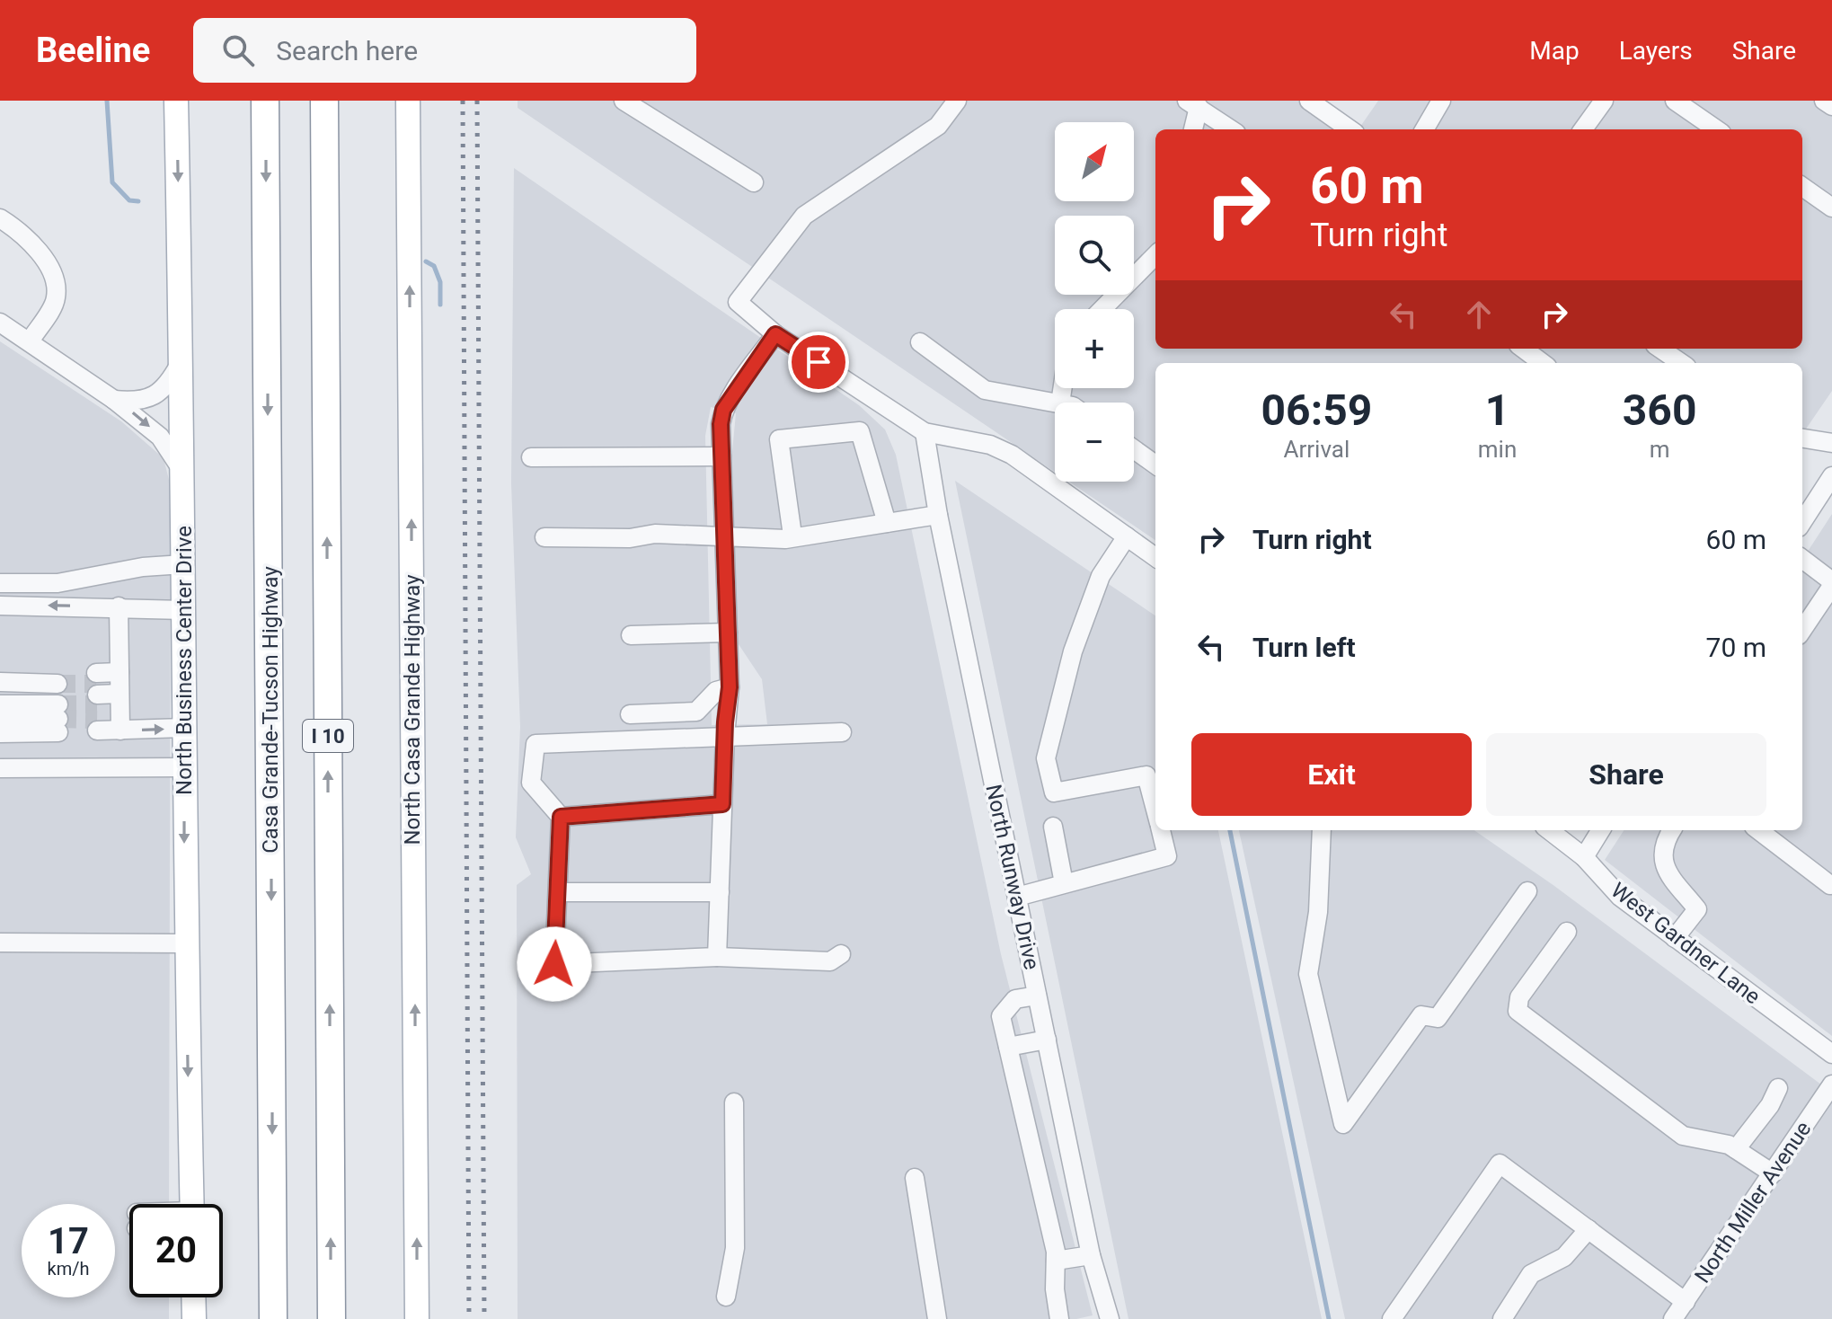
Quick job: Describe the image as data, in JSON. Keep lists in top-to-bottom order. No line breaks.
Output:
{"streets":{"highway":["Casa Grande-Tucson Highway","I 10"],"main road":["North Business Center Drive","North Casa Grande Highway"],"street":["North Runway Drive","West Gardner Lane","North Miller Avenue"]},"one_way":["North Business Center Drive","North Casa Grande Highway"],"north":"top right","page":{"header":"Beeline","search":"Search here","nav":["Map","Layers","Share"],"map_buttons":["+","−"],"turn":["60 m","Turn right"],"eta":["06:59","Arrival","1","min","360","m"],"list":[{"name":"Turn right","value":"60 m"},{"name":"Turn left","value":"70 m"}],"buttons":["Exit","Share"],"speed":"17 km/h","limit":"20"}}
